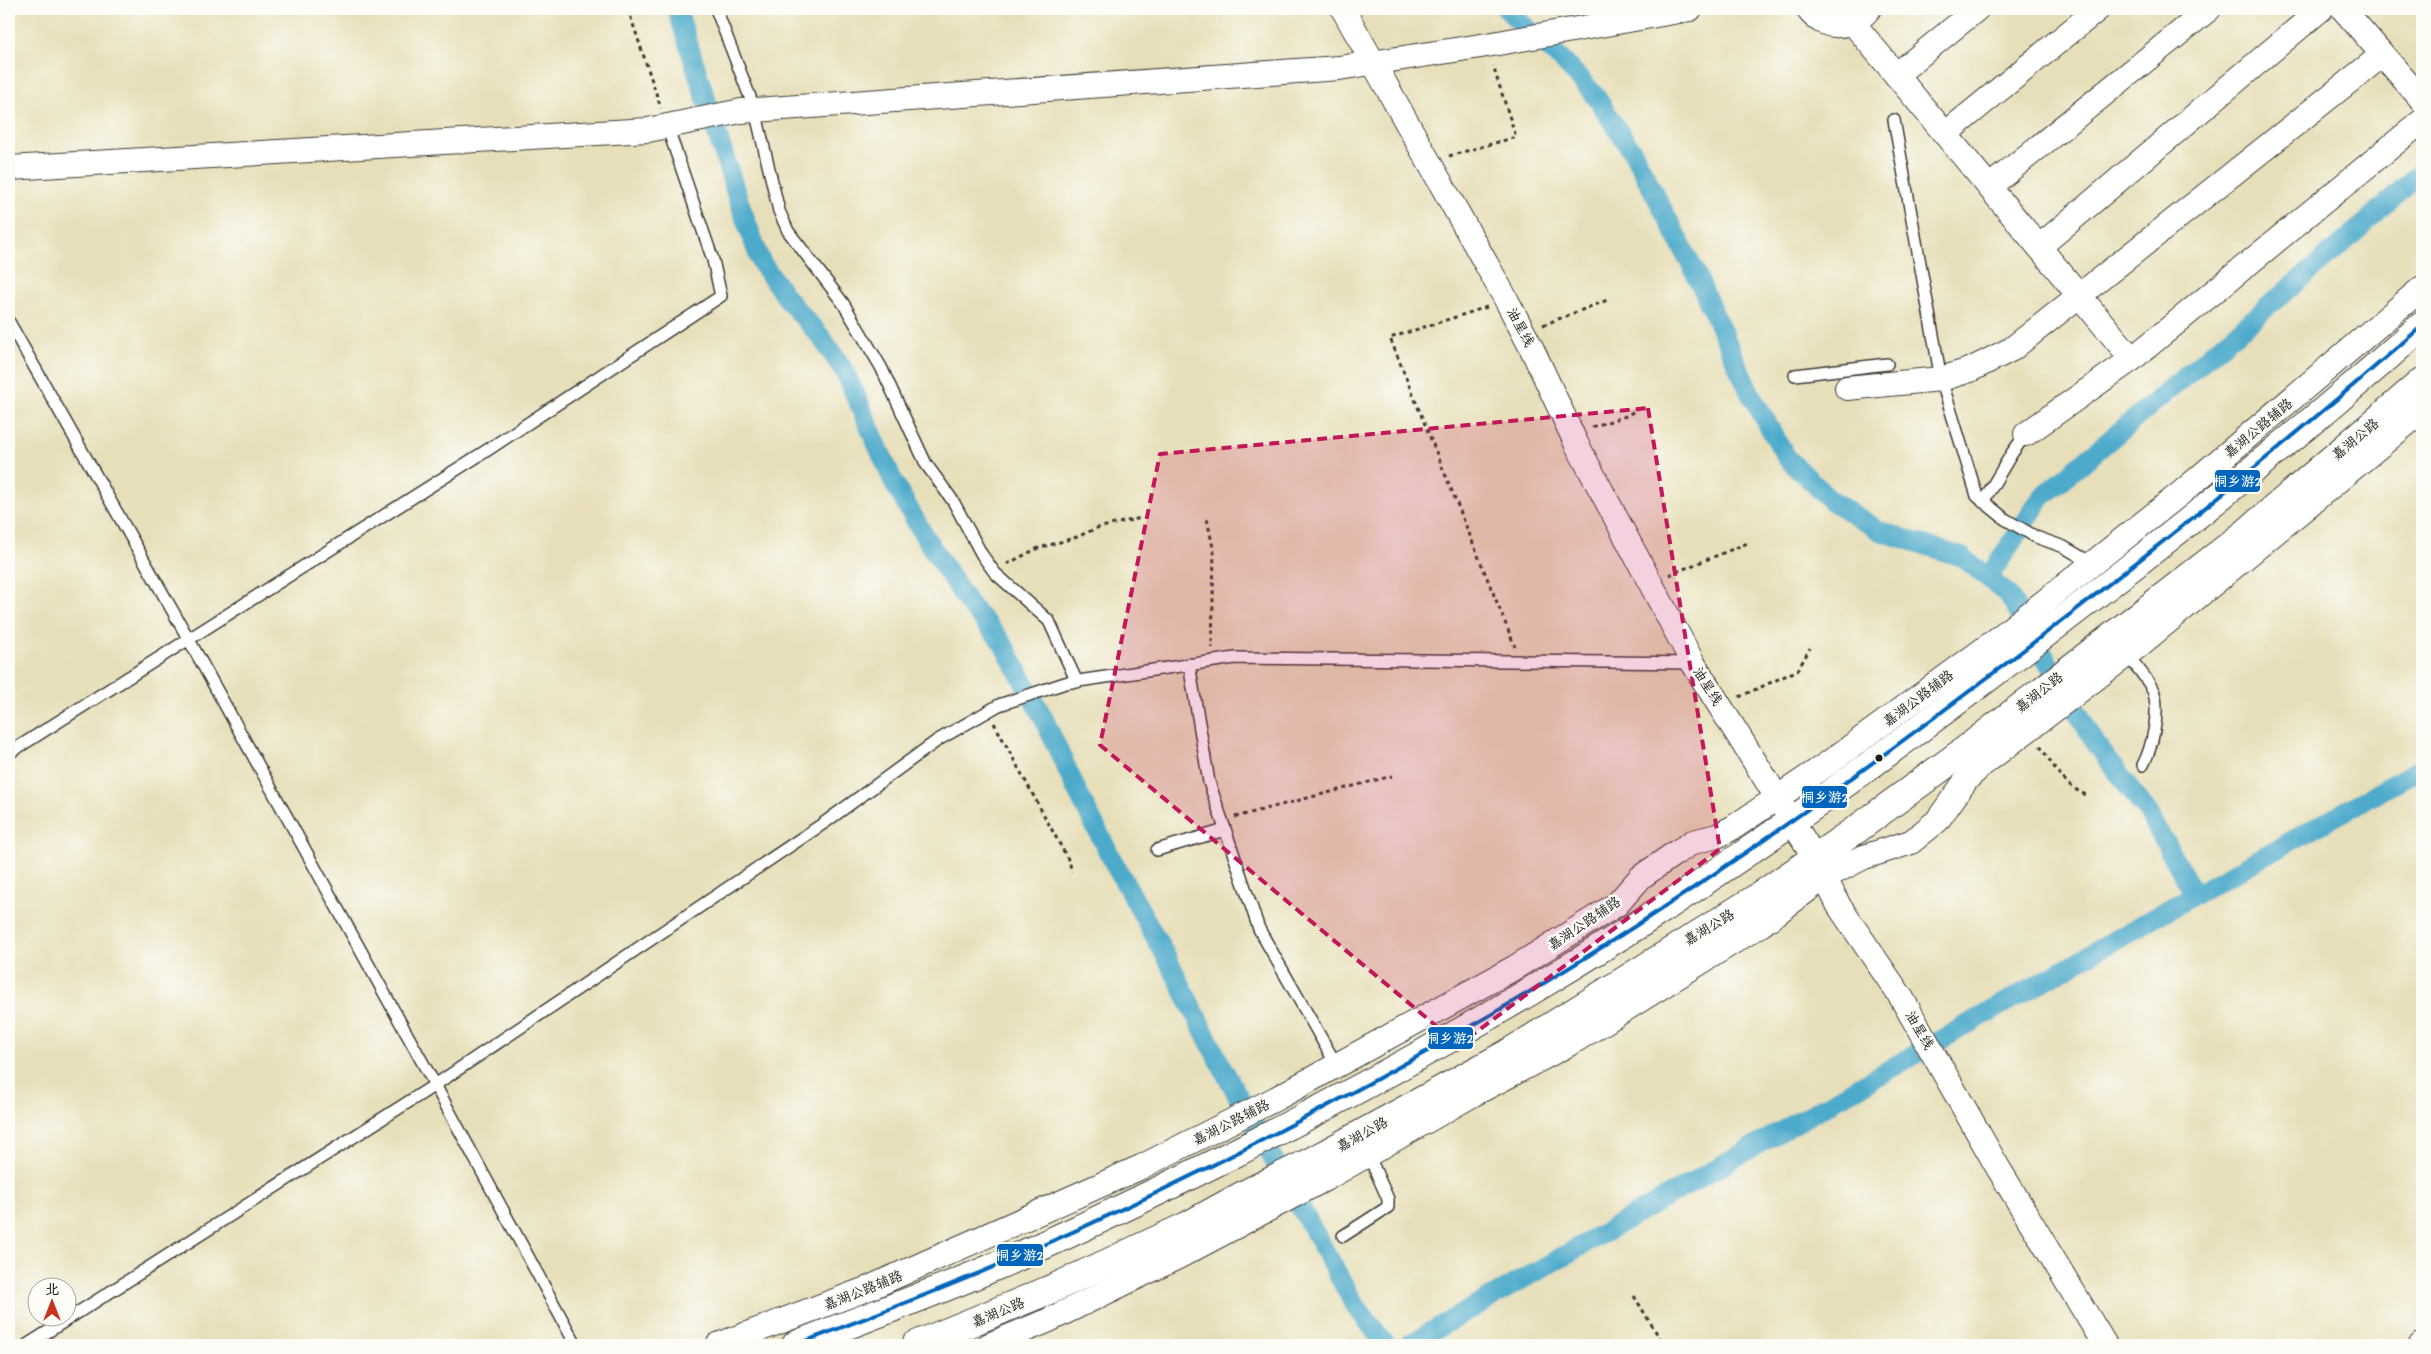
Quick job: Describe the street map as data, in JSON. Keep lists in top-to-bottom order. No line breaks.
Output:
{"streets":{"main road":["嘉湖公路"],"street":["油星线","嘉湖公路辅路"]},"crossings":[["油星线","嘉湖公路辅路"],["油星线","嘉湖公路"]],"lines":["transit line 桐乡游2"],"north":"top"}
